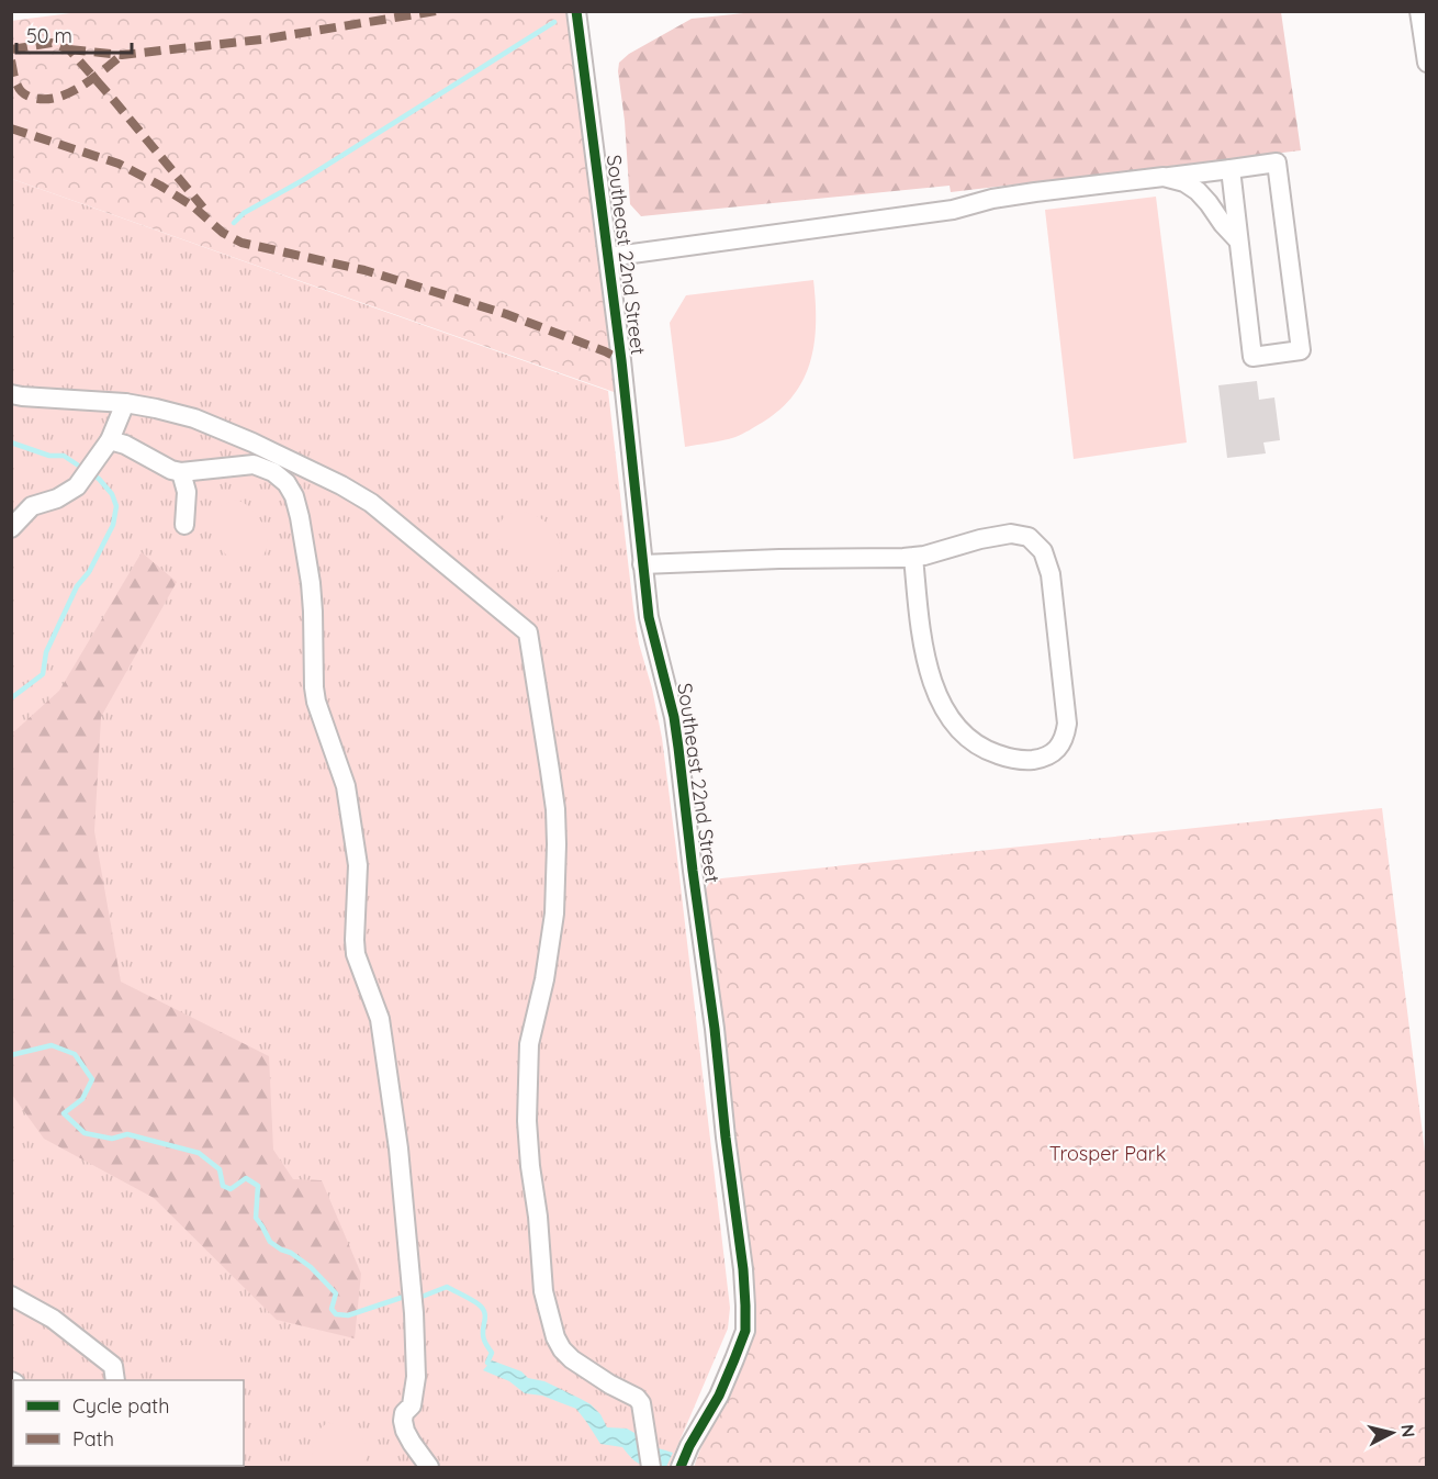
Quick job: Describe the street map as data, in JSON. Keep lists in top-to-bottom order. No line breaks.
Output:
{"streets":{"street":["Southeast 22nd Street"]},"parks":["Trosper Park"],"legend":["Cycle path","Path"],"scale_bar":"50 m","north":"right"}
